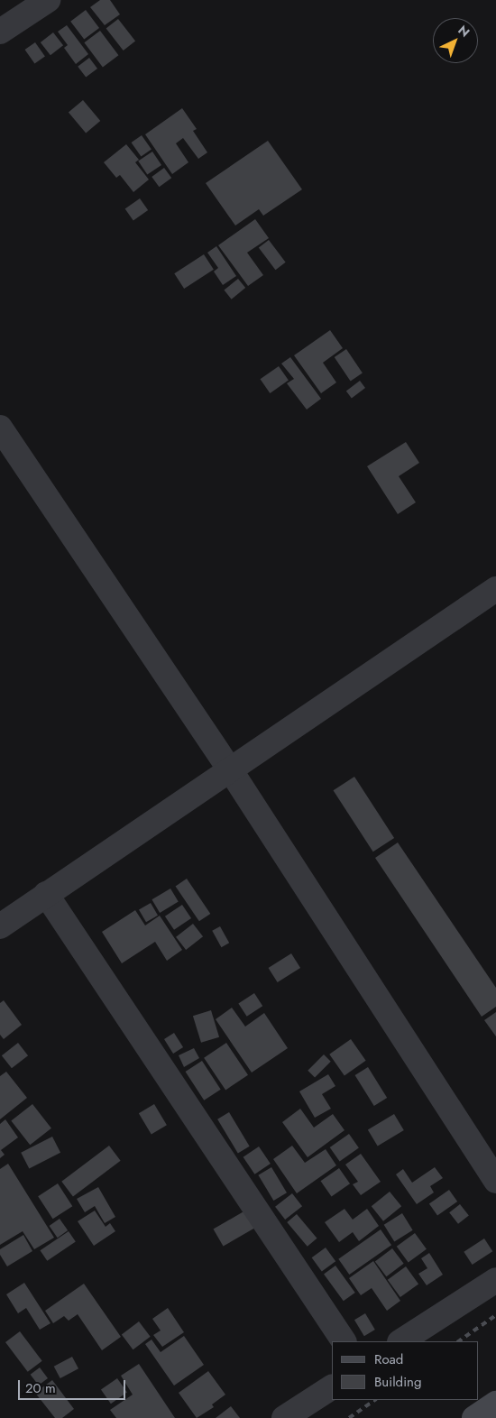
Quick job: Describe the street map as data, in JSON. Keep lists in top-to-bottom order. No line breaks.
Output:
{"legend":["Road","Building"],"scale_bar":"20 m","north":"top right"}
